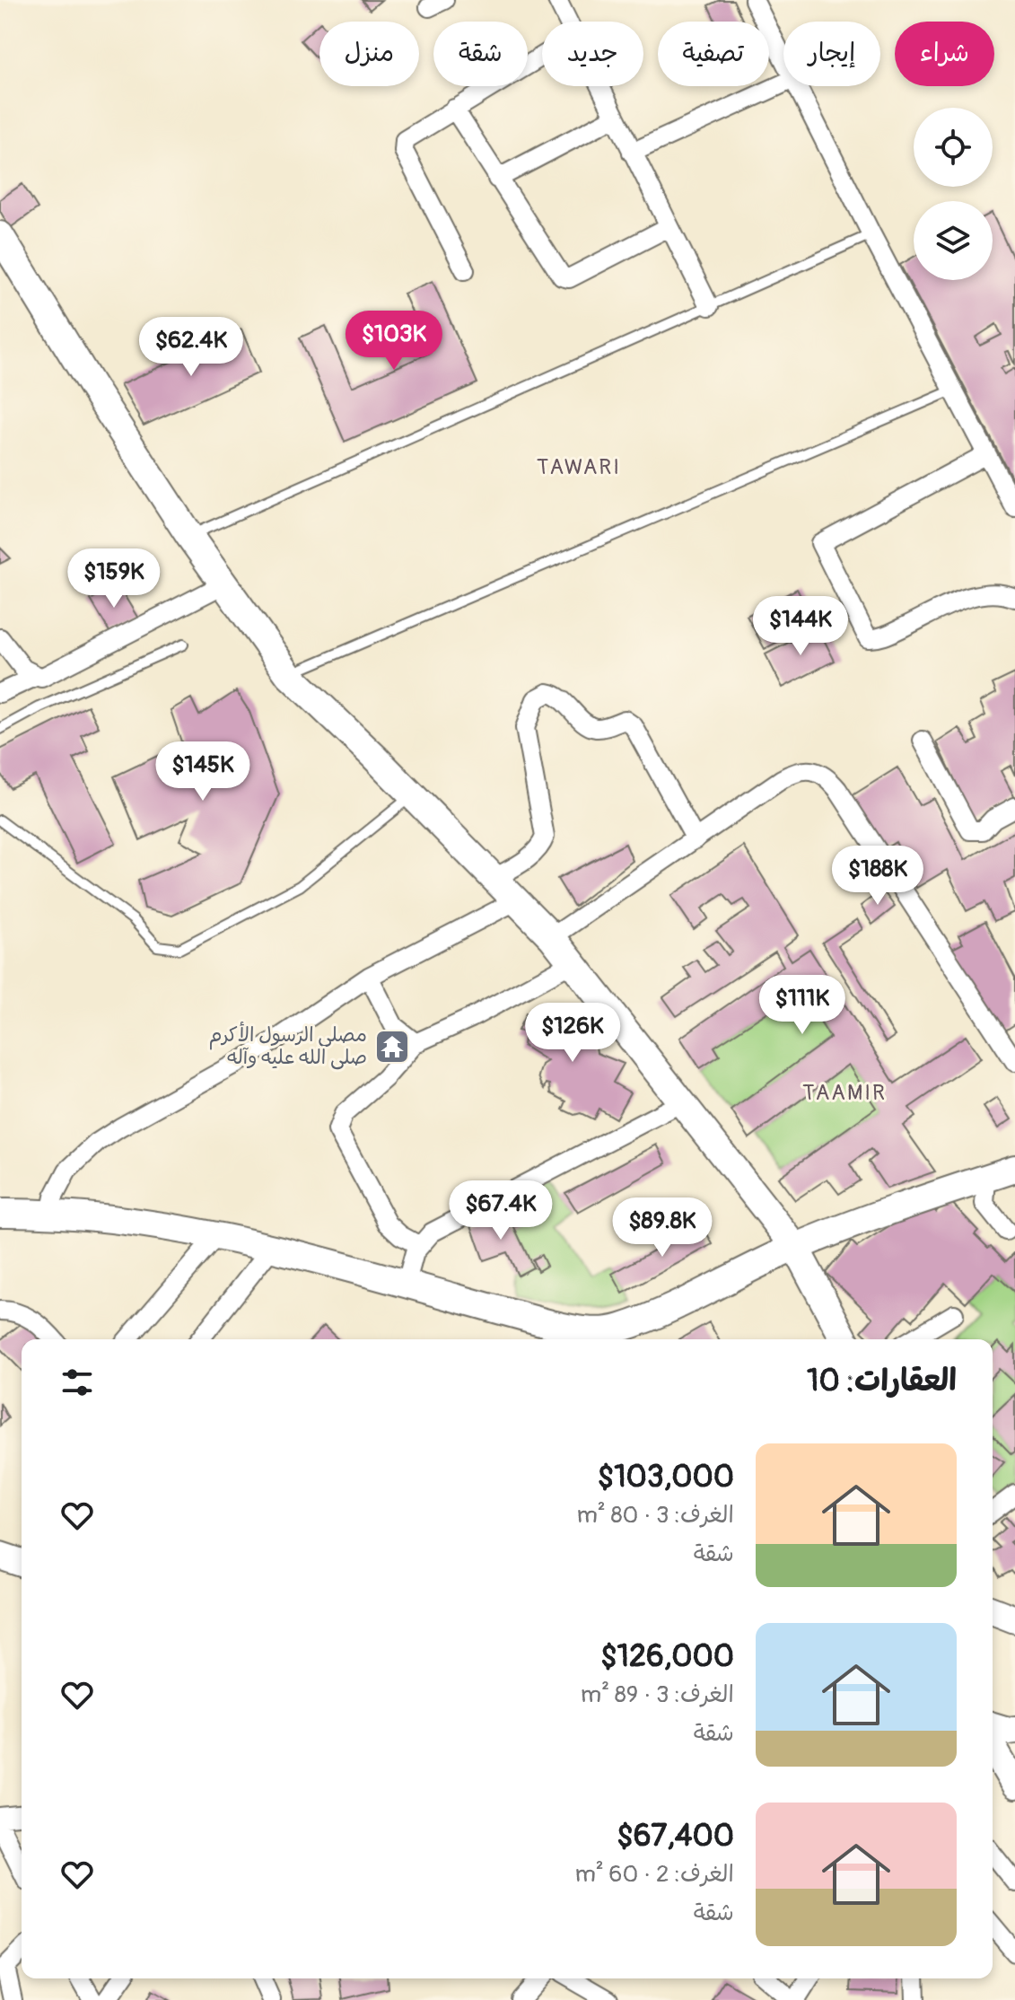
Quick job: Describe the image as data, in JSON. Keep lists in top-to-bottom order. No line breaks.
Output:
{"districts":["TAWARI","TAAMIR"],"places":{"temple":["مصلى الرسول الأكرم صلى الله عليه وآله"]},"page":{"chip":["شراء","إيجار","تصفية","جديد","شقة","منزل"],"price":["$103K","$62.4K","$159K","$144K","$145K","$188K","$111K","$126K","$67.4K","$89.8K"],"heading":"العقارات: 10","list":[{"name":"$103,000","note":"الغرف: 3 · 80 m² · شقة"},{"name":"$126,000","note":"الغرف: 3 · 89 m² · شقة"},{"name":"$67,400","note":"الغرف: 2 · 60 m² · شقة"}]}}
